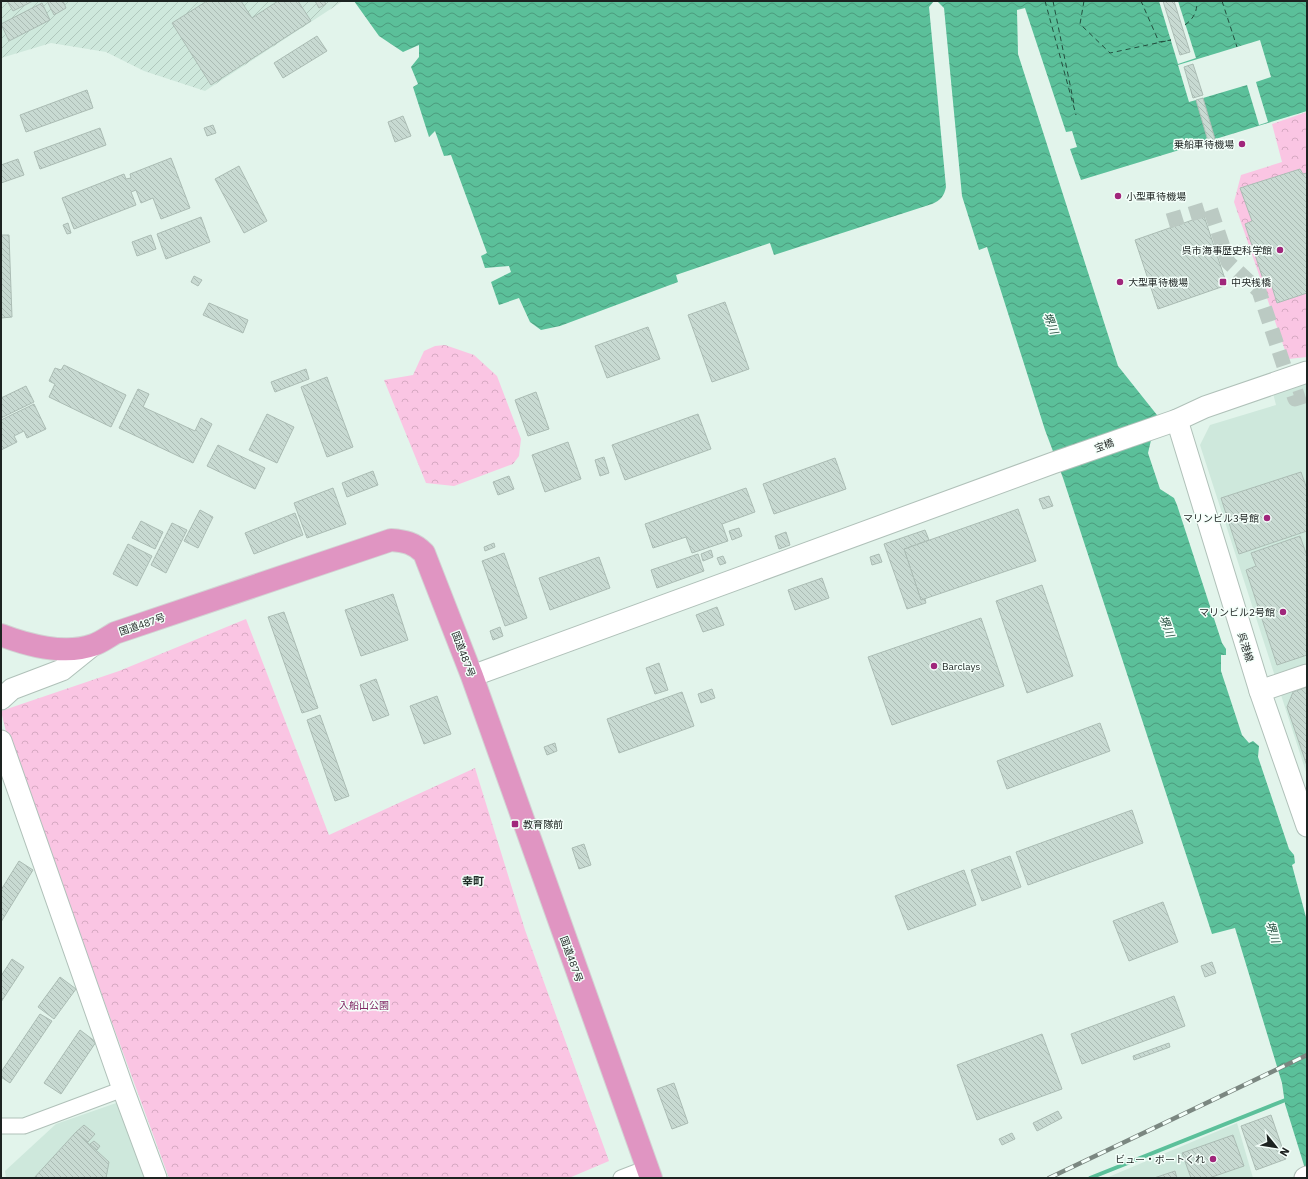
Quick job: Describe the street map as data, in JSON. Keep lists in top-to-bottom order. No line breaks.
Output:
{"streets":{"highway":["国道487号"],"street":["宝橋","呉港線"]},"crossings":[["宝橋","国道487号"],["宝橋","呉港線"]],"districts":["幸町"],"water":["堺川"],"parks":["入船山公園"],"places":{"other":["乗船車待機場","小型車待機場","呉市海事歴史科学館","大型車待機場","マリンビル3号館","マリンビル2号館","Barclays","ビュー・ポートくれ"],"transit":["中央桟橋","教育隊前"]},"north":"bottom right"}
